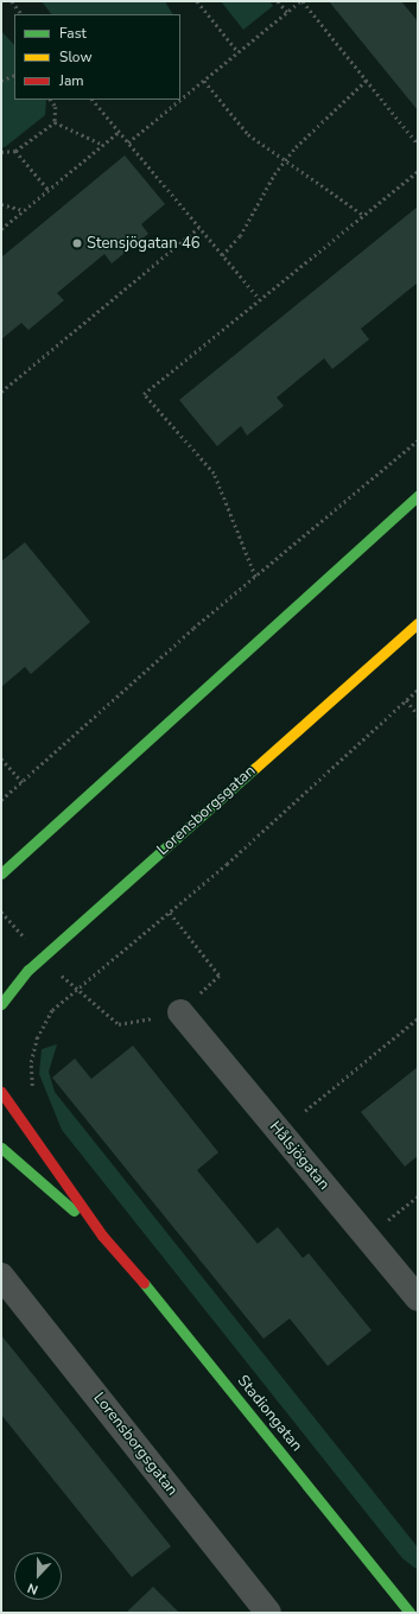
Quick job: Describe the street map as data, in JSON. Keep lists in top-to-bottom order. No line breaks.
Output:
{"streets":{"main road":["Lorensborgsgatan","Stadiongatan"],"street":["Hålsjögatan"]},"places":["Stensjögatan 46"],"legend":["Fast","Slow","Jam"],"north":"bottom"}
